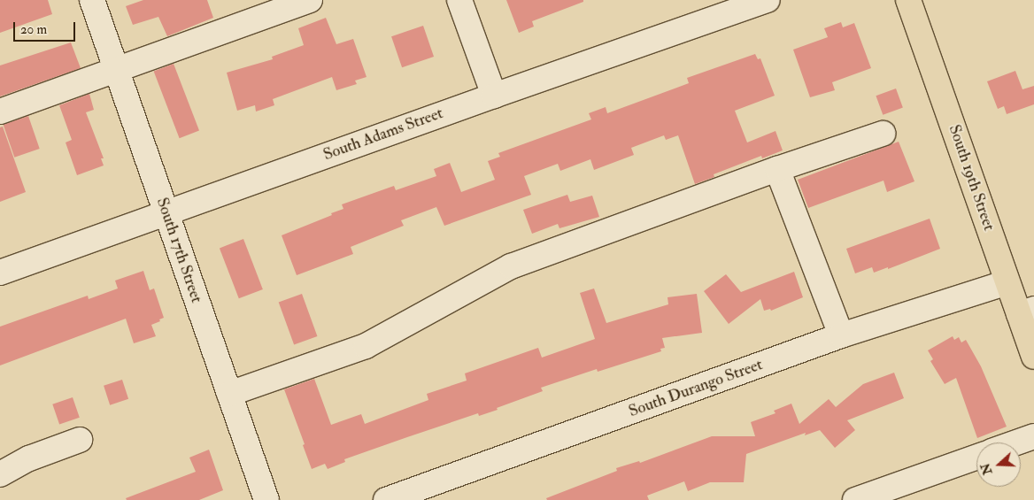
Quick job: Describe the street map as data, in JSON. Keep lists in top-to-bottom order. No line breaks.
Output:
{"streets":{"main road":["South 19th Street"],"street":["South Adams Street","South 17th Street","South Durango Street"]},"crossings":[["South Adams Street","South 17th Street"],["South 19th Street","South Durango Street"]],"scale_bar":"20 m","north":"left"}
